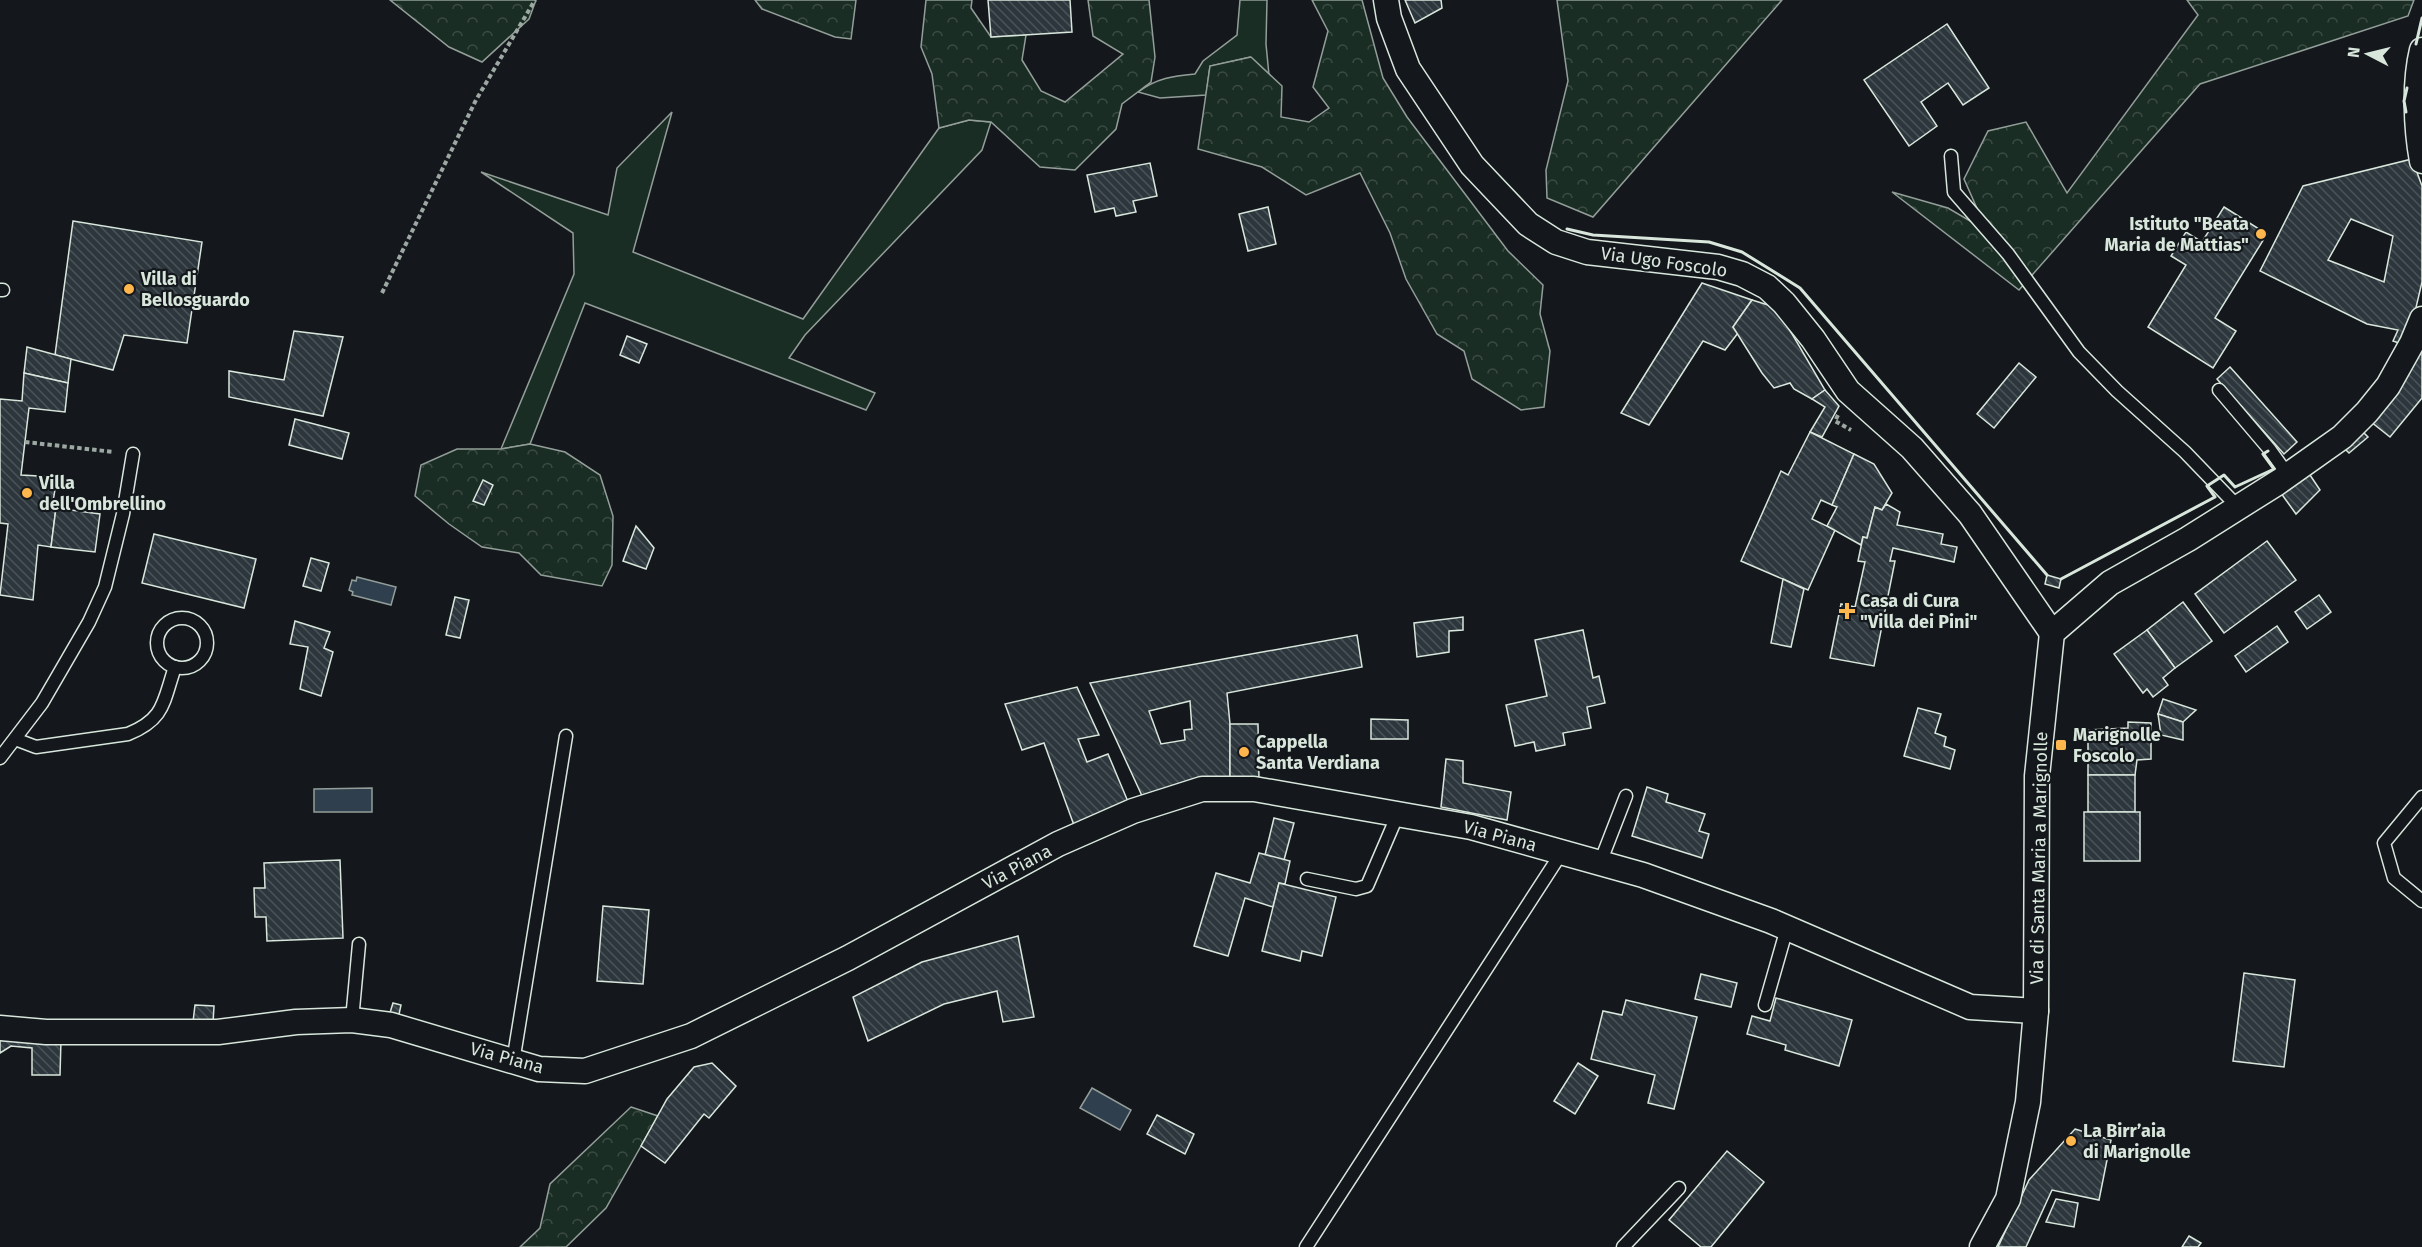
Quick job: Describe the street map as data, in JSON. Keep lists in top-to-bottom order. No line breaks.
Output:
{"streets":{"street":["Via Ugo Foscolo","Via Piana","Via di Santa Maria a Marignolle"]},"crossings":[["Via Ugo Foscolo","Via di Santa Maria a Marignolle"],["Via Piana","Via di Santa Maria a Marignolle"]],"places":{"other":["Istituto \"Beata Maria de Mattias\"","Villa di Bellosguardo","Villa dell'Ombrellino","Cappella Santa Verdiana","La Birr’aia di Marignolle"],"health":["Casa di Cura \"Villa dei Pini\""],"transit":["Marignolle Foscolo"]},"north":"left"}
